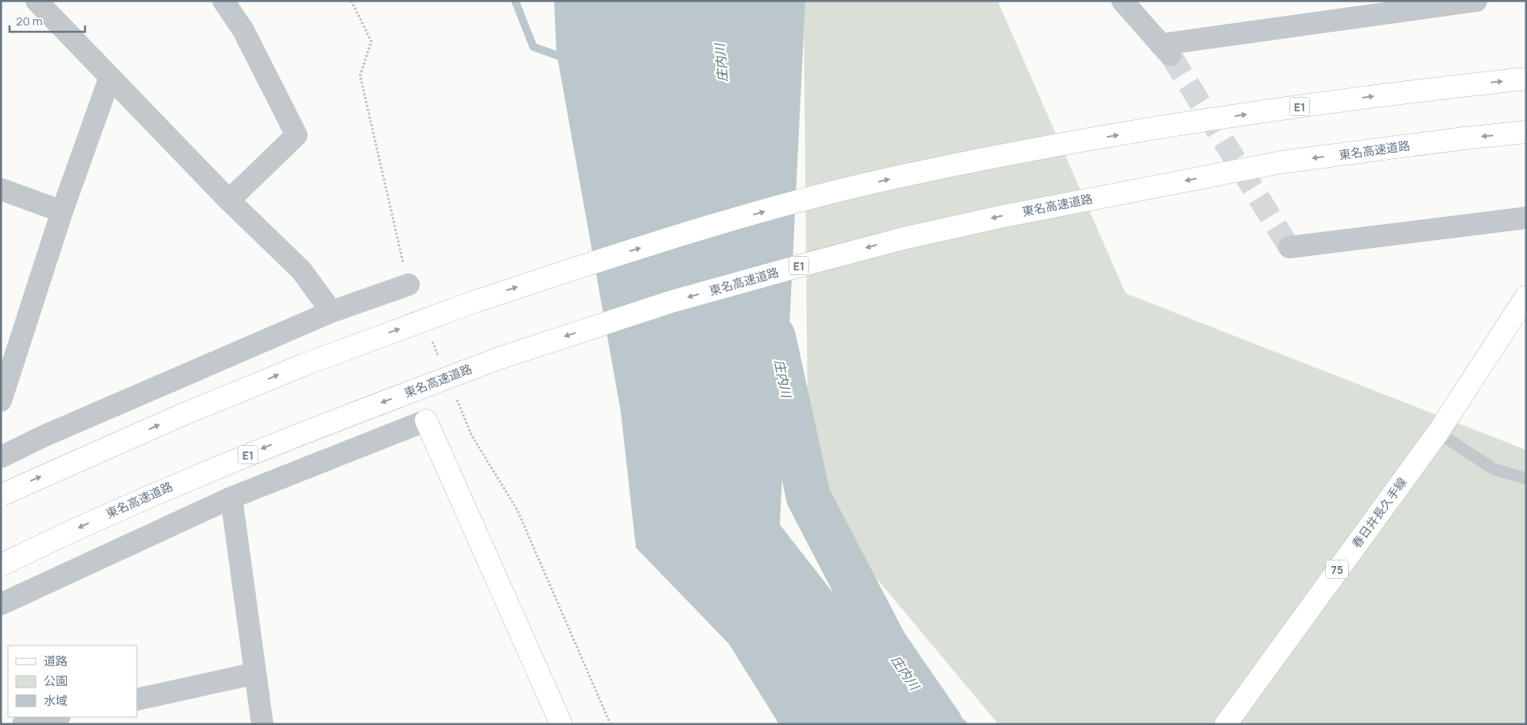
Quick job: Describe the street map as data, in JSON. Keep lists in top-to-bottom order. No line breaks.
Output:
{"streets":{"main road":["E1","東名高速道路","春日井長久手線","75"]},"water":["庄内川"],"legend":["道路","公園","水域"],"scale_bar":"20 m"}
